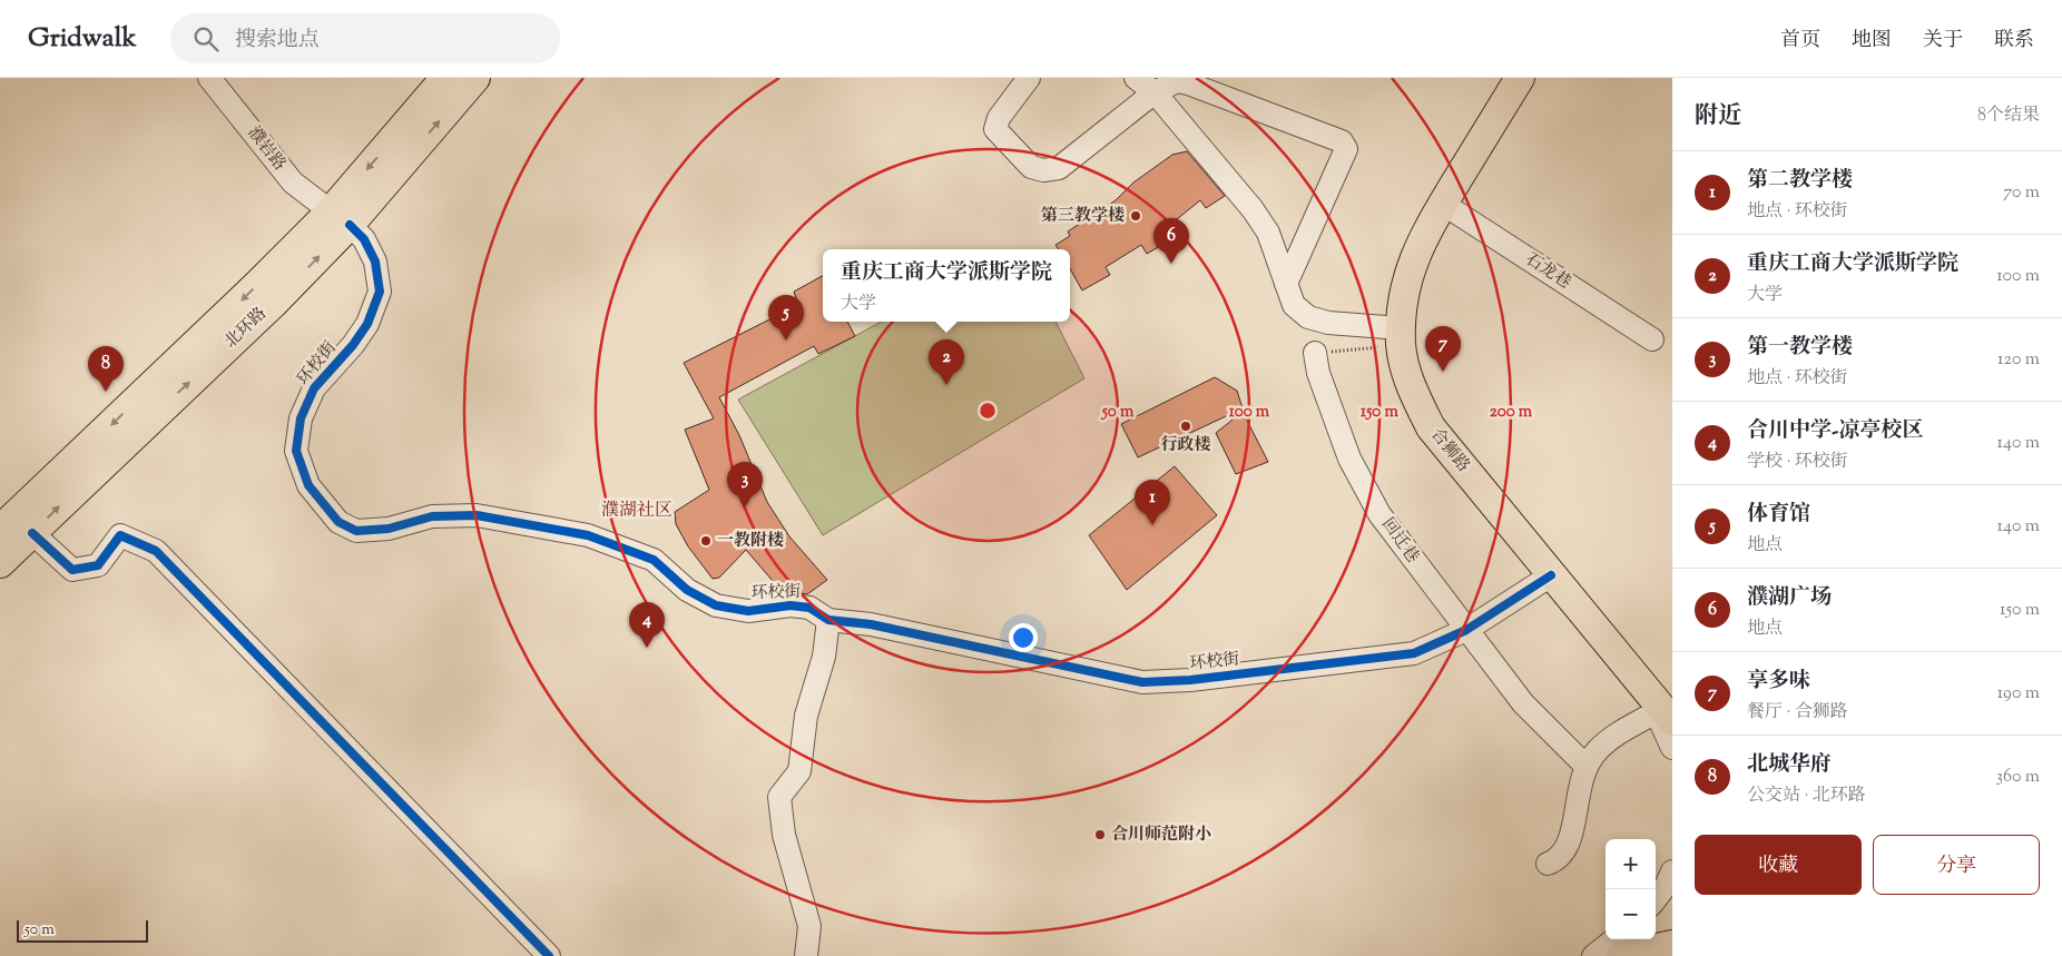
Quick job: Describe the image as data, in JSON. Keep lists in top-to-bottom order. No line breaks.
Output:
{"streets":{"main road":["北环路","合狮路"],"street":["濮岩路","石龙巷","环校街","回迁巷"]},"crossings":[["濮岩路","北环路"],["濮岩路","环校街"],["石龙巷","合狮路"],["北环路","环校街"],["环校街","合狮路"],["环校街","回迁巷"]],"districts":["濮湖社区"],"places":["第三教学楼","行政楼","一教附楼","合川师范附小"],"scale_bar":"50 m","page":{"header":"Gridwalk","search":"搜索地点","nav":["首页","地图","关于","联系"],"heading":["附近","8个结果"],"list":[{"mark":"1","name":"第二教学楼","note":"地点 · 环校街","value":"70 m"},{"mark":"2","name":"重庆工商大学派斯学院","note":"大学","value":"100 m"},{"mark":"3","name":"第一教学楼","note":"地点 · 环校街","value":"120 m"},{"mark":"4","name":"合川中学-凉亭校区","note":"学校 · 环校街","value":"140 m"},{"mark":"5","name":"体育馆","note":"地点","value":"140 m"},{"mark":"6","name":"濮湖广场","note":"地点","value":"150 m"},{"mark":"7","name":"享多味","note":"餐厅 · 合狮路","value":"190 m"},{"mark":"8","name":"北城华府","note":"公交站 · 北环路","value":"360 m"}],"pins":["6","5","7","2","8","3","1","4"],"popup":["重庆工商大学派斯学院","大学"],"buttons":["收藏","分享"],"map_buttons":["+","−"],"scale":"50 m"},"rings":["50 m","100 m","150 m","200 m"]}
